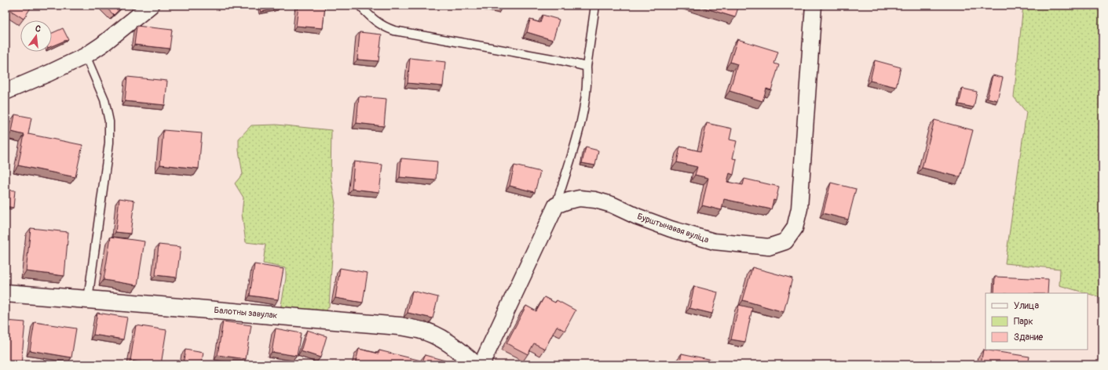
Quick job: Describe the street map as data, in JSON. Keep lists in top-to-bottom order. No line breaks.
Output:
{"streets":{"main road":["Балотны завулак"],"street":["Бурштынавая вуліца"]},"legend":["Улица","Парк","Здание"],"north":"top"}
